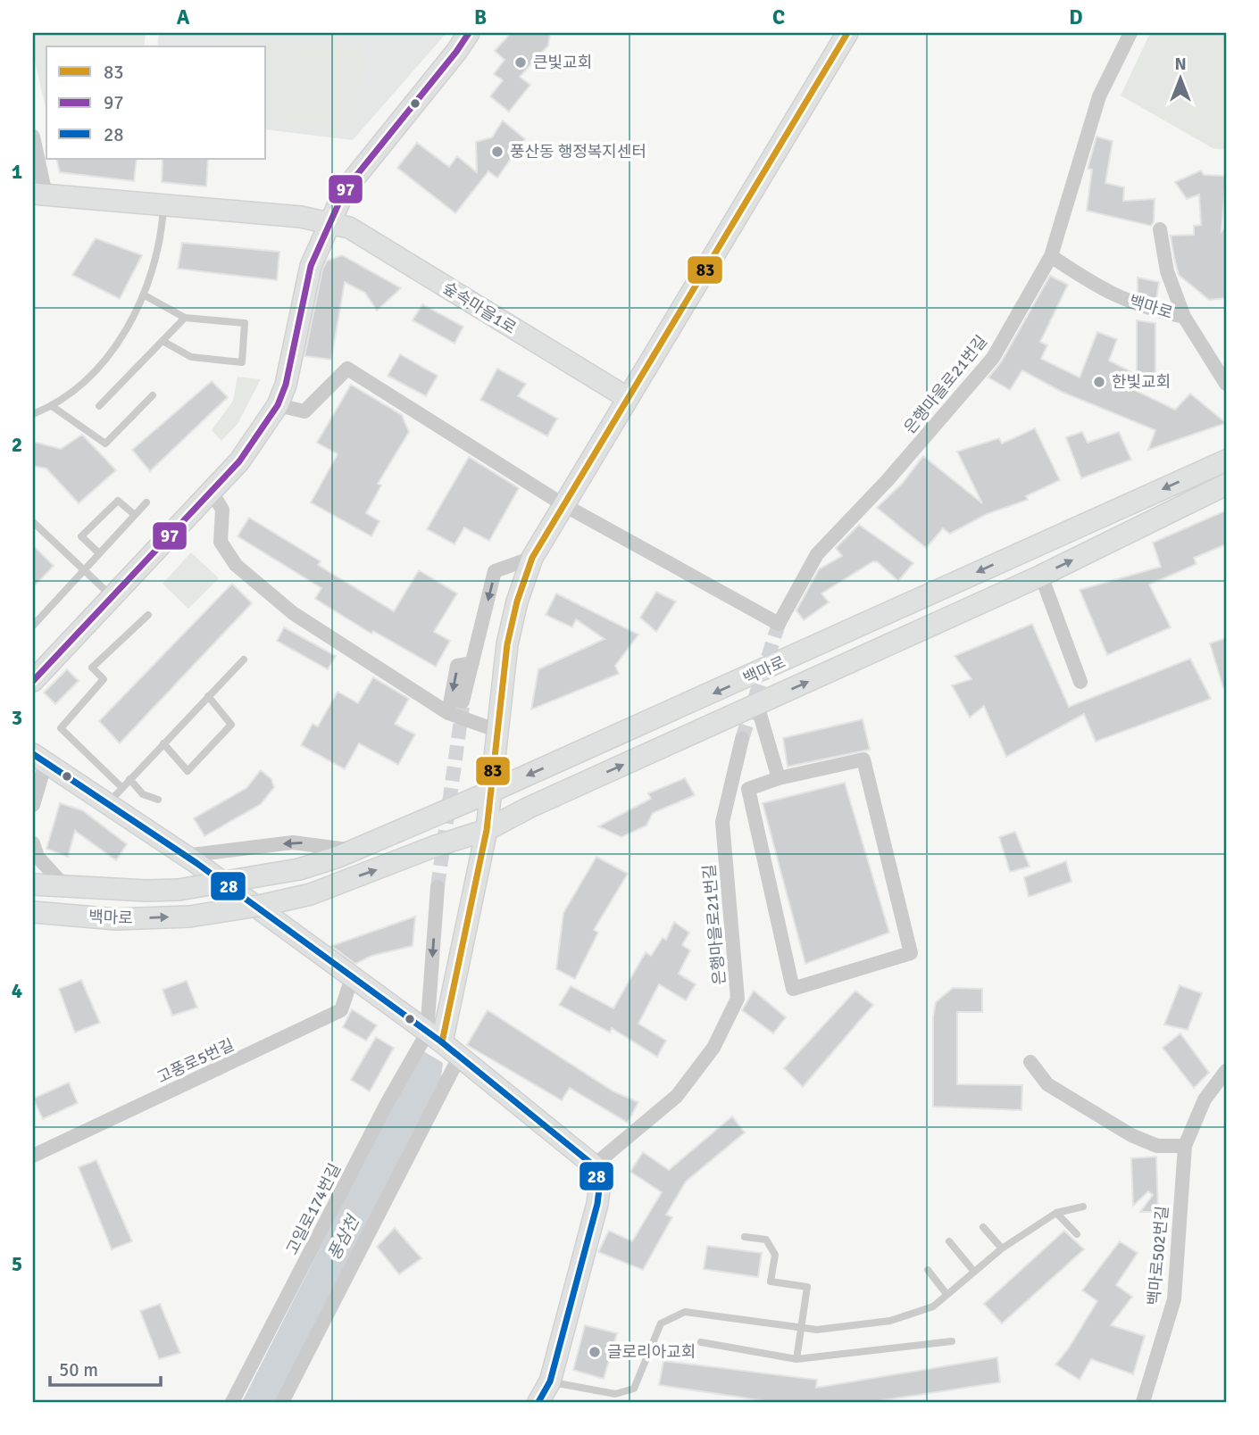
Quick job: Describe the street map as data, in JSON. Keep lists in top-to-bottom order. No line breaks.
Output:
{"streets":{"main road":["백마로","숲속마을1로"],"street":["은행마을로21번길","고풍로5번길","고일로174번길","백마로502번길"]},"crossings":[["백마로","은행마을로21번길"]],"water":["풍삼천"],"places":["큰빛교회","풍산동 행정복지센터","한빛교회","글로리아교회"],"lines":["transit line 83","transit line 97","transit line 28"],"legend":["83","97","28"],"scale_bar":"50 m","north":"top","grid":{"columns":["A","B","C","D"],"rows":["1","2","3","4","5"]}}
